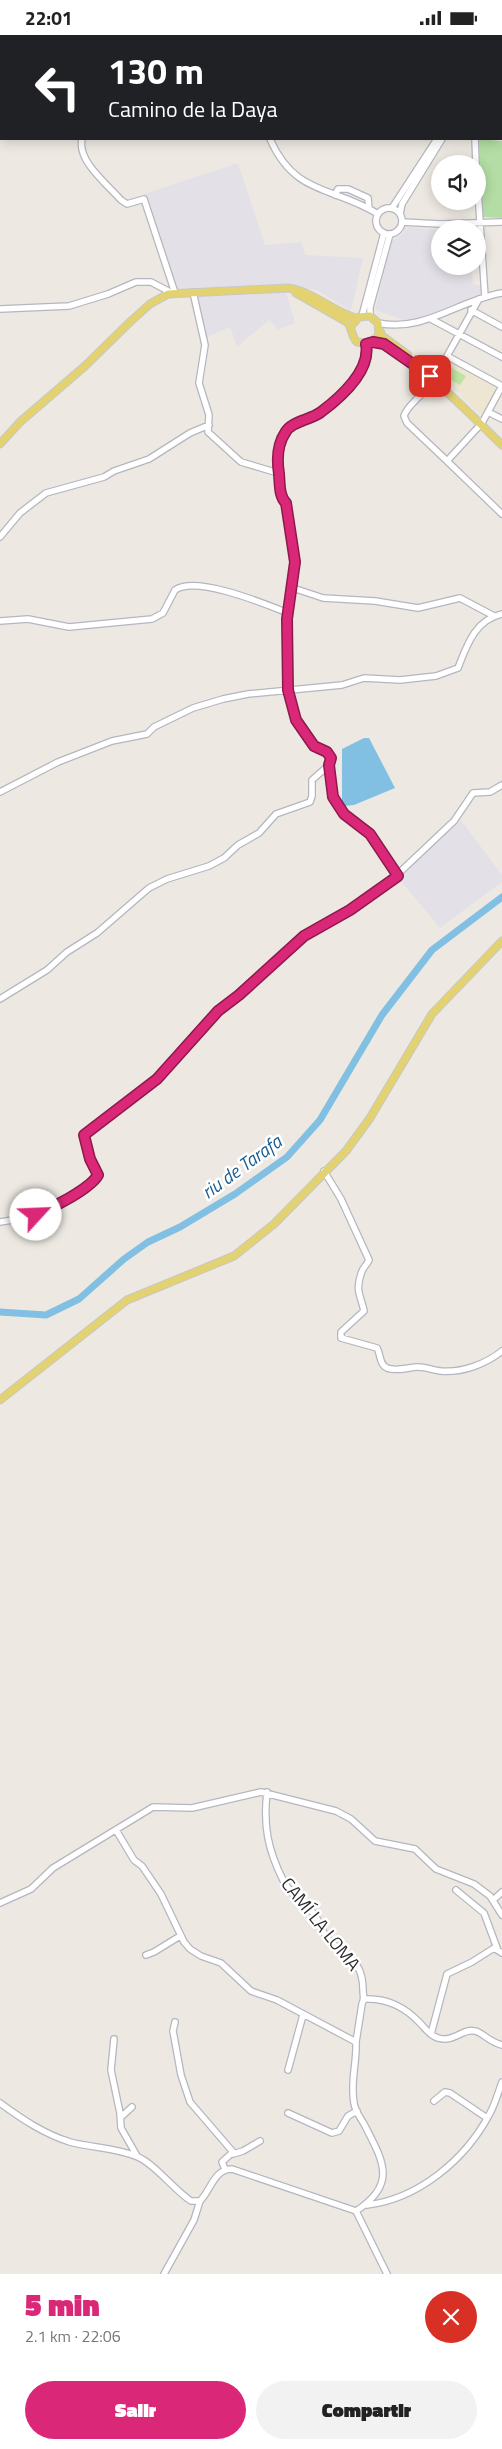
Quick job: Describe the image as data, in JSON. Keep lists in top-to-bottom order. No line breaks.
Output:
{"streets":{"street":["CAMÍ LA LOMA"]},"water":["riu de Tarafa"],"page":{"status":"22:01","turn":["130 m","Camino de la Daya"],"heading":["5 min","2.1 km · 22:06"],"buttons":["Salir","Compartir"]}}
